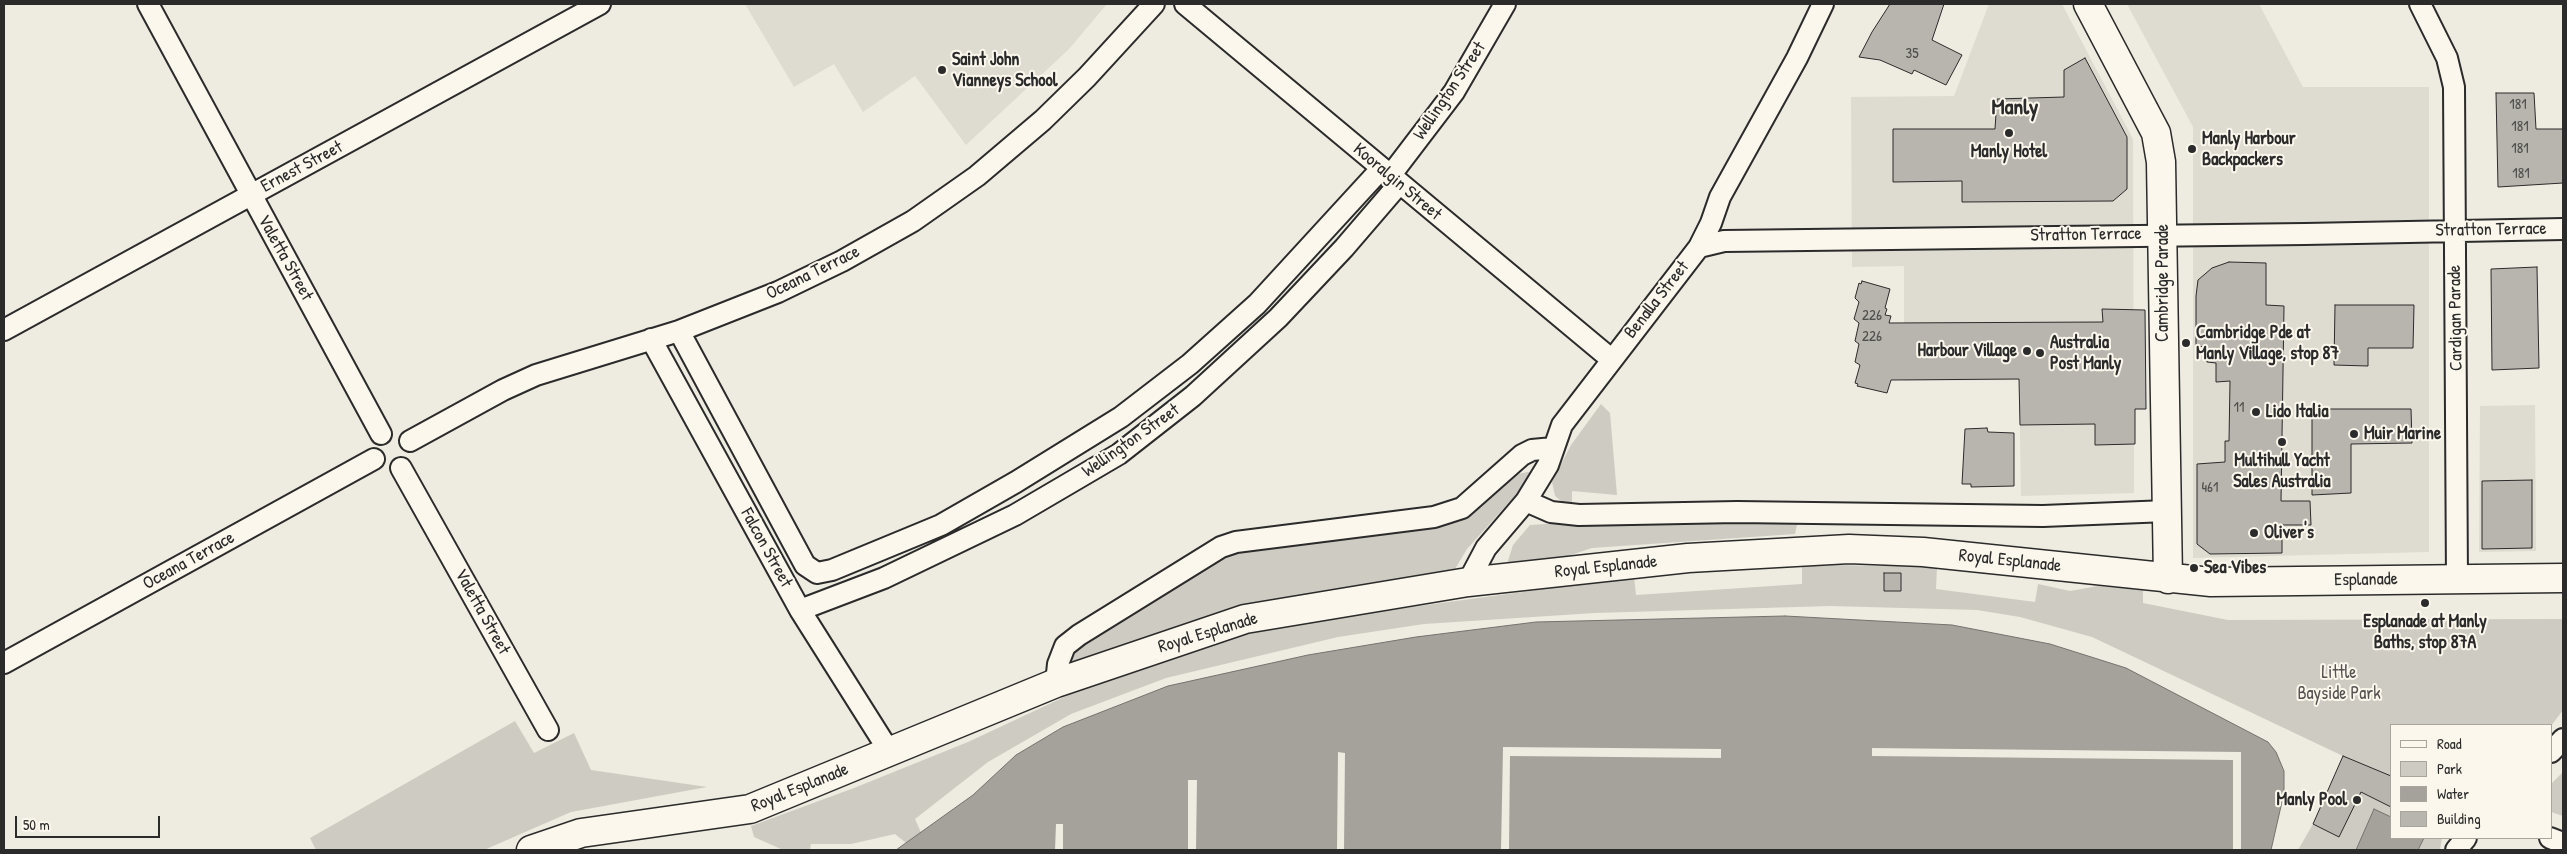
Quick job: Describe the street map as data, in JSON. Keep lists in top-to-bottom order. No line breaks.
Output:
{"streets":{"street":["Wellington Street","Ernest Street","Kooralgin Street","Stratton Terrace","Valetta Street","Oceana Terrace","Cambridge Parade","Benalla Street","Cardigan Parade","Falcon Street","Royal Esplanade","Esplanade"]},"crossings":[["Wellington Street","Kooralgin Street"],["Wellington Street","Falcon Street"],["Ernest Street","Valetta Street"],["Kooralgin Street","Benalla Street"],["Stratton Terrace","Cambridge Parade"],["Stratton Terrace","Benalla Street"],["Stratton Terrace","Cardigan Parade"],["Valetta Street","Oceana Terrace"],["Oceana Terrace","Falcon Street"],["Cambridge Parade","Royal Esplanade"],["Cambridge Parade","Esplanade"],["Benalla Street","Royal Esplanade"],["Cardigan Parade","Esplanade"],["Falcon Street","Royal Esplanade"],["Royal Esplanade","Esplanade"]],"districts":["Manly"],"parks":["Little Bayside Park"],"places":["Saint John Vianneys School","Manly Hotel","Manly Harbour Backpackers","Cambridge Pde at Manly Village, stop 87","Harbour Village","Australia Post Manly","Lido Italia","Muir Marine","Multihull Yacht Sales Australia","Oliver's","Sea Vibes","Esplanade at Manly Baths, stop 87A","Manly Pool"],"house_numbers":["35","181","181","181","181","226","226","11","461"],"legend":["Road","Park","Water","Building"],"scale_bar":"50 m"}
